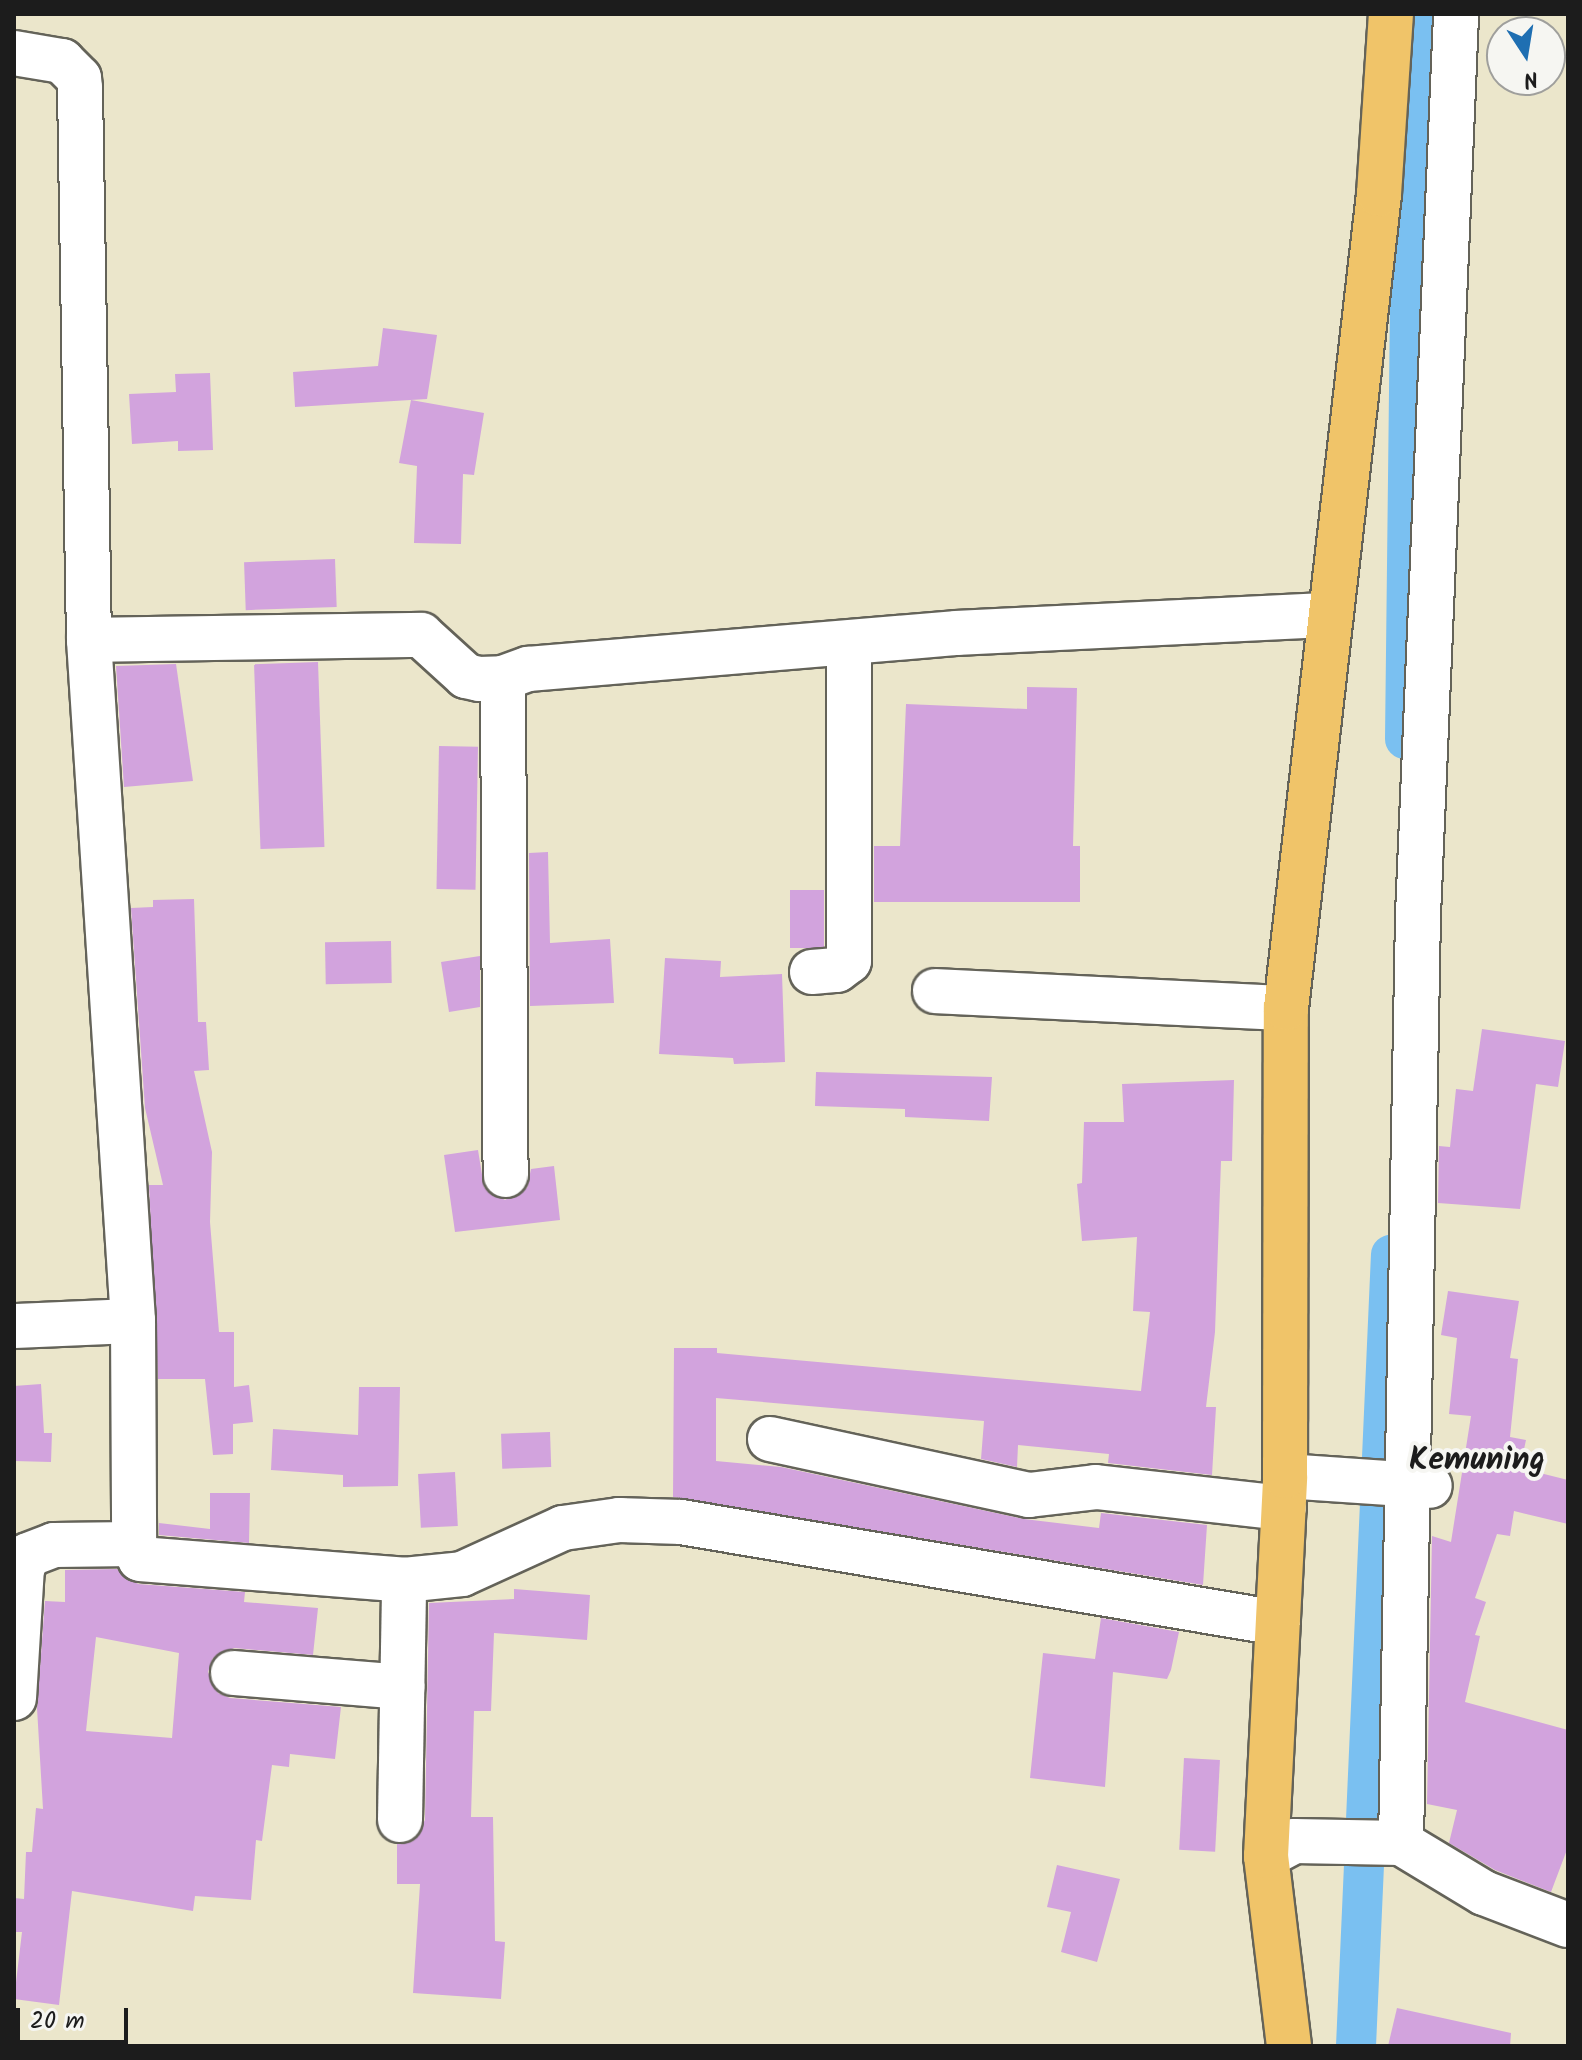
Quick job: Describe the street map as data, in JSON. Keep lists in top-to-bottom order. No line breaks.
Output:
{"districts":["Kemuning"],"scale_bar":"20 m","north":"bottom"}
